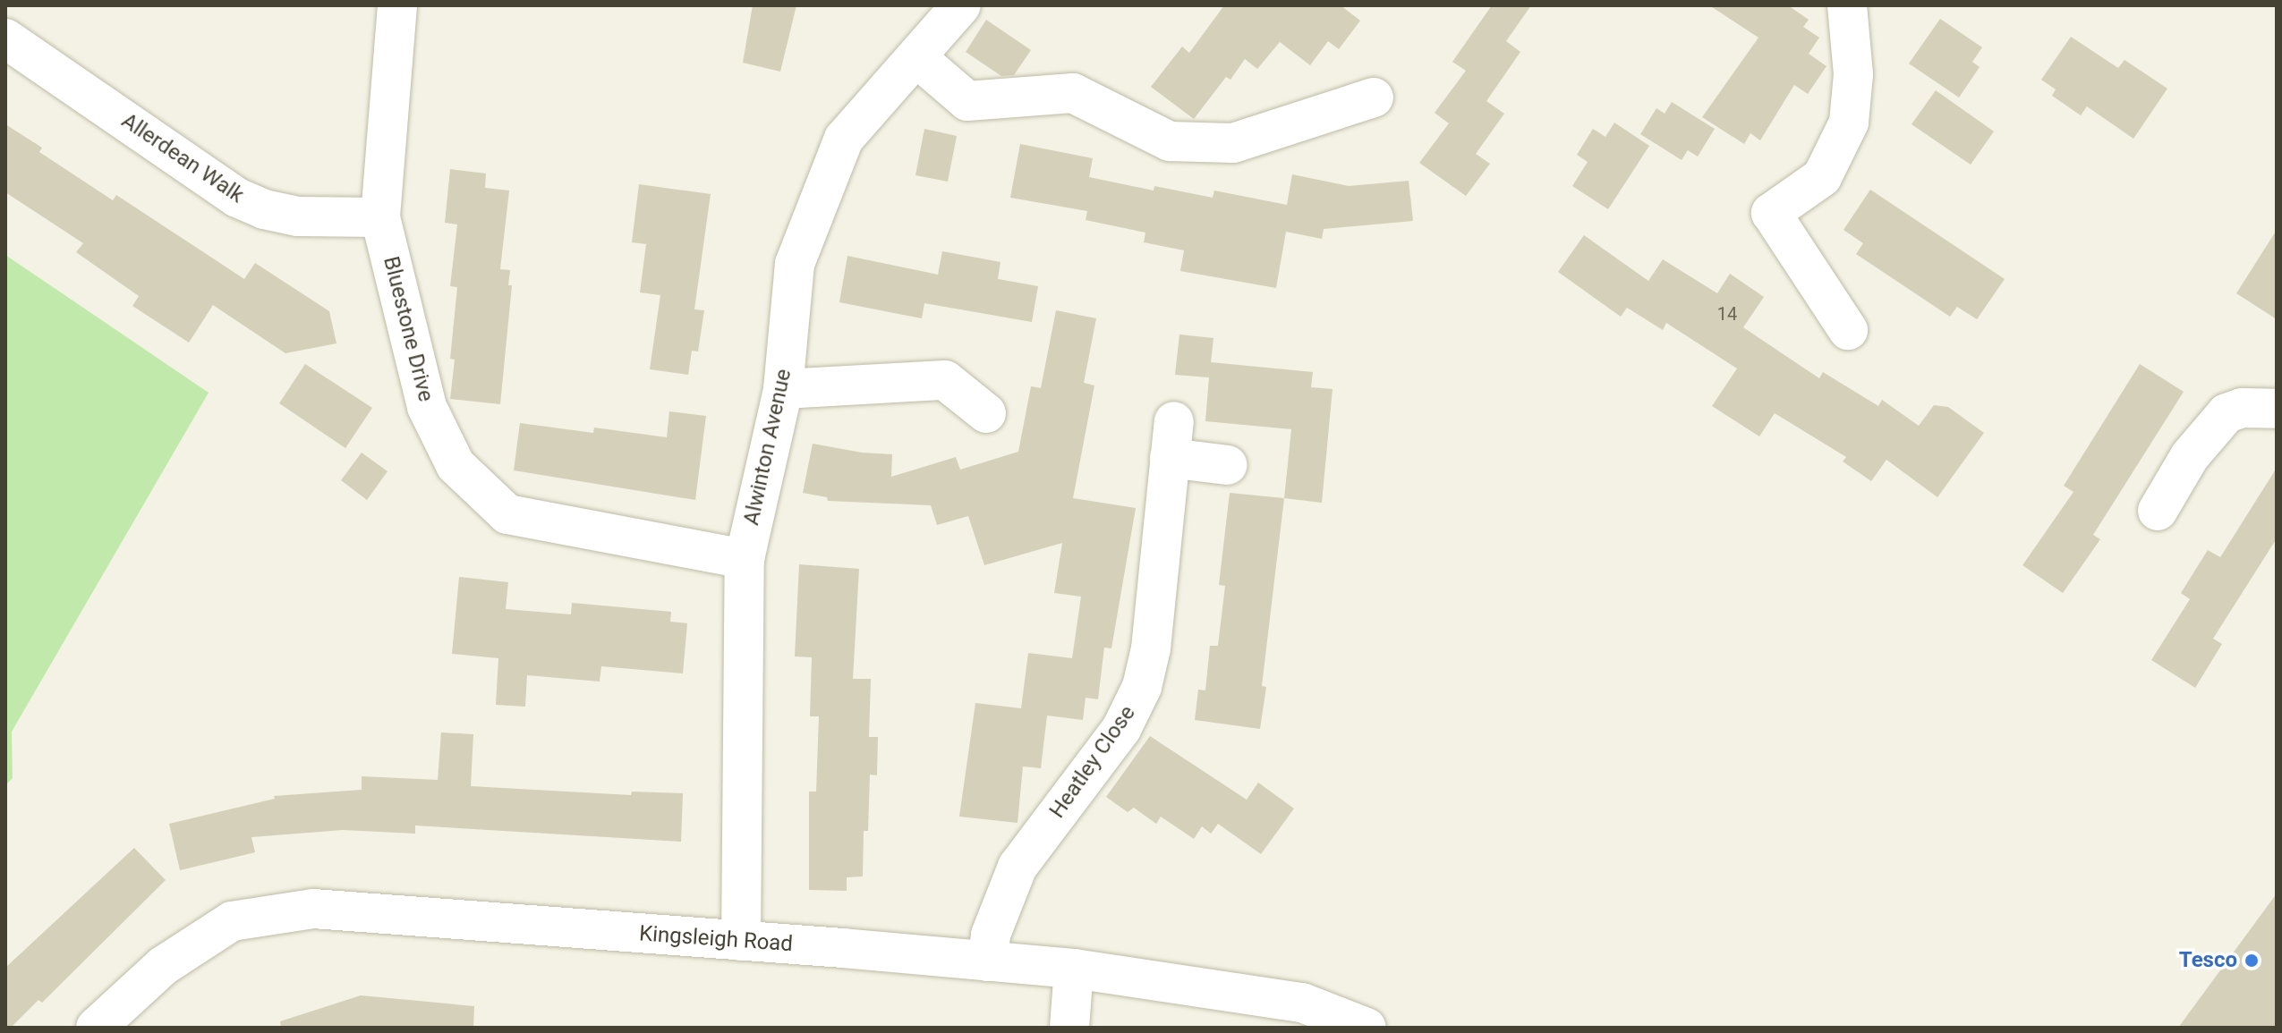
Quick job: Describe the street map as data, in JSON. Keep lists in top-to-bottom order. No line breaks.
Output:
{"streets":{"street":["Allerdean Walk","Bluestone Drive","Alwinton Avenue","Heatley Close","Kingsleigh Road"]},"crossings":[["Allerdean Walk","Bluestone Drive"],["Bluestone Drive","Alwinton Avenue"],["Alwinton Avenue","Kingsleigh Road"],["Heatley Close","Kingsleigh Road"]],"places":["Tesco"],"house_numbers":["14"]}
